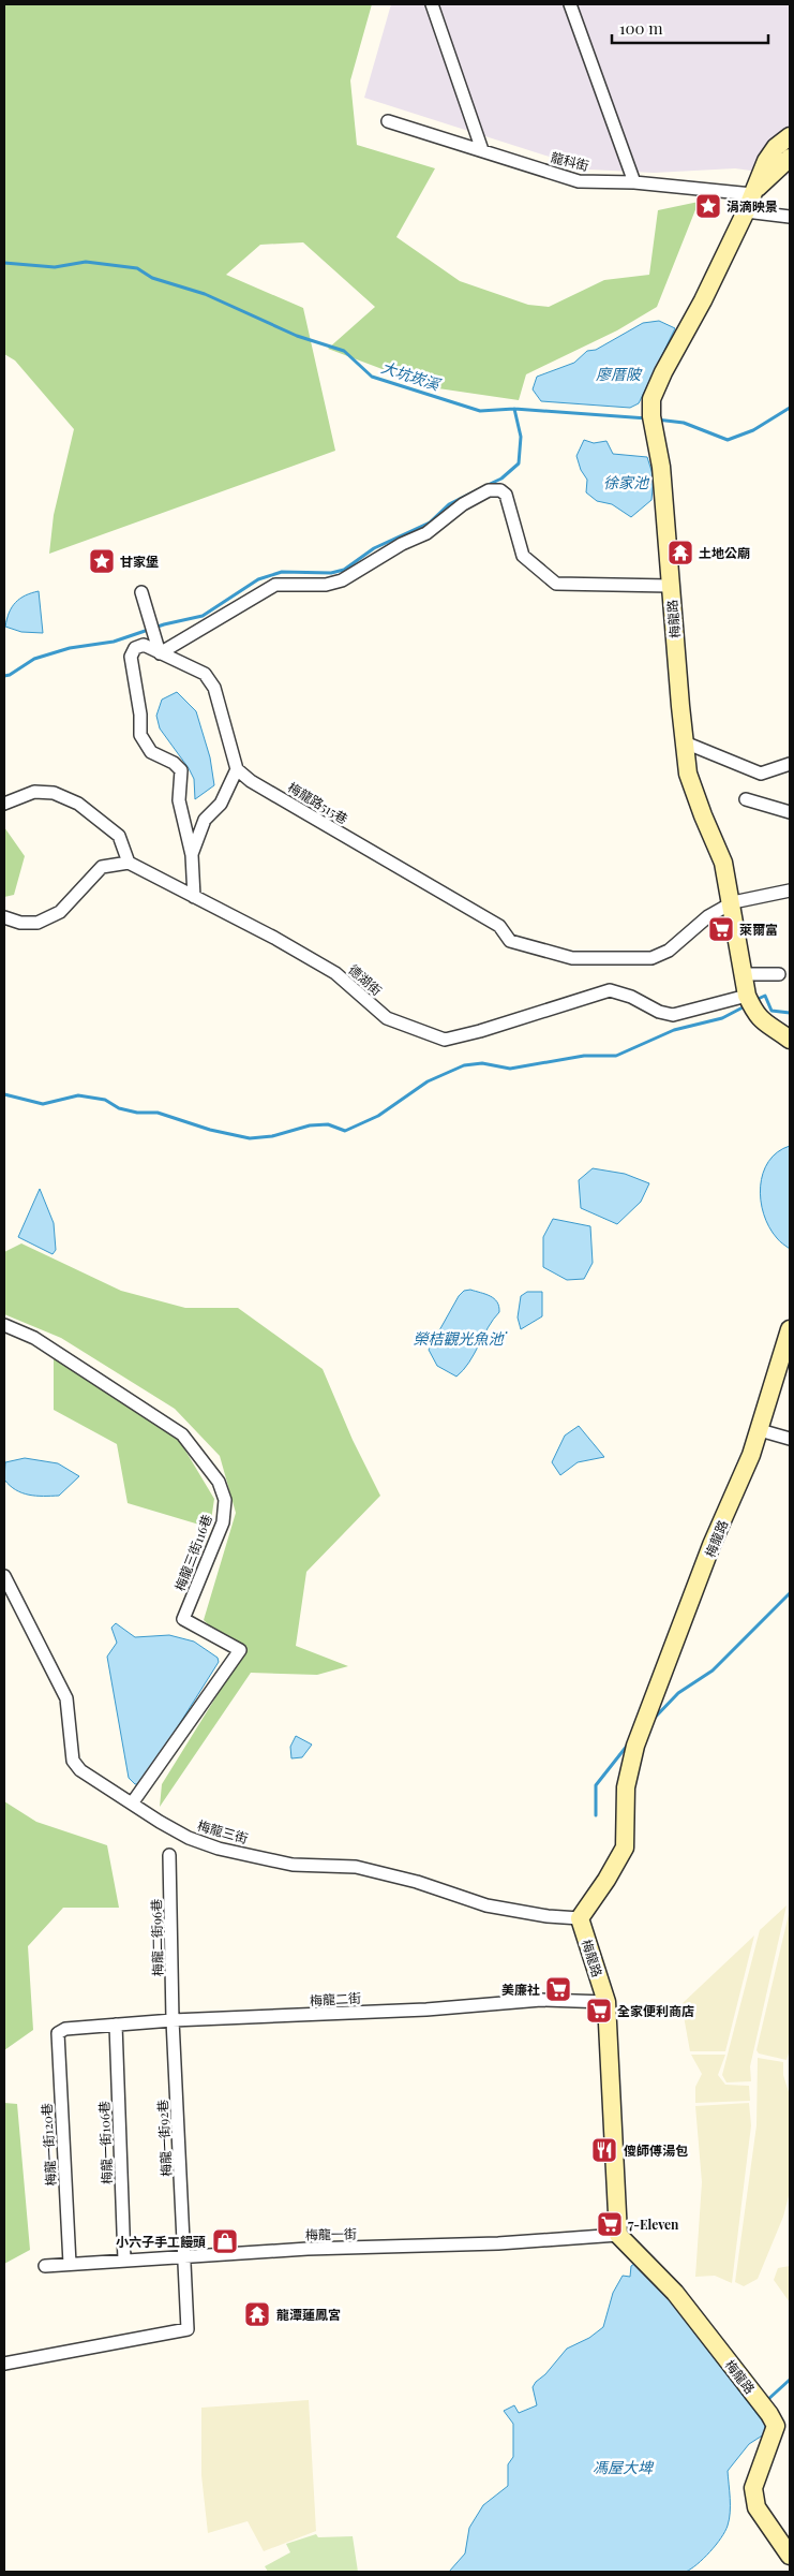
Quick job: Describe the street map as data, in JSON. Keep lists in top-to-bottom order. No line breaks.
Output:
{"streets":{"street":["龍科街","梅龍路","梅龍路515巷","德湖街","梅龍三街116巷","梅龍三街","梅龍二街96巷","梅龍二街","梅龍一街92巷","梅龍一街106巷","梅龍一街120巷","梅龍一街"]},"crossings":[["龍科街","梅龍路"],["梅龍路","梅龍路515巷"],["梅龍路","德湖街"],["梅龍路","梅龍三街"],["梅龍路","梅龍二街"],["梅龍路","梅龍一街"],["梅龍三街116巷","梅龍三街"],["梅龍二街96巷","梅龍二街"],["梅龍二街96巷","梅龍一街92巷"],["梅龍二街","梅龍一街92巷"],["梅龍二街","梅龍一街106巷"],["梅龍二街","梅龍一街120巷"],["梅龍一街92巷","梅龍一街"],["梅龍一街106巷","梅龍一街"],["梅龍一街120巷","梅龍一街"]],"water":["廖厝陂","大坑崁溪","徐家池","榮桔觀光魚池˙","馮屋大埤"],"places":{"place":["涓滴映景","甘家堡"],"temple":["土地公廟","龍潭蓮鳳宮"],"supermarket":["萊爾富","美廉社","全家便利商店","7-Eleven"],"restaurant":["傻師傅湯包"],"shop":["小六子手工饅頭"]},"scale_bar":"100 m"}
